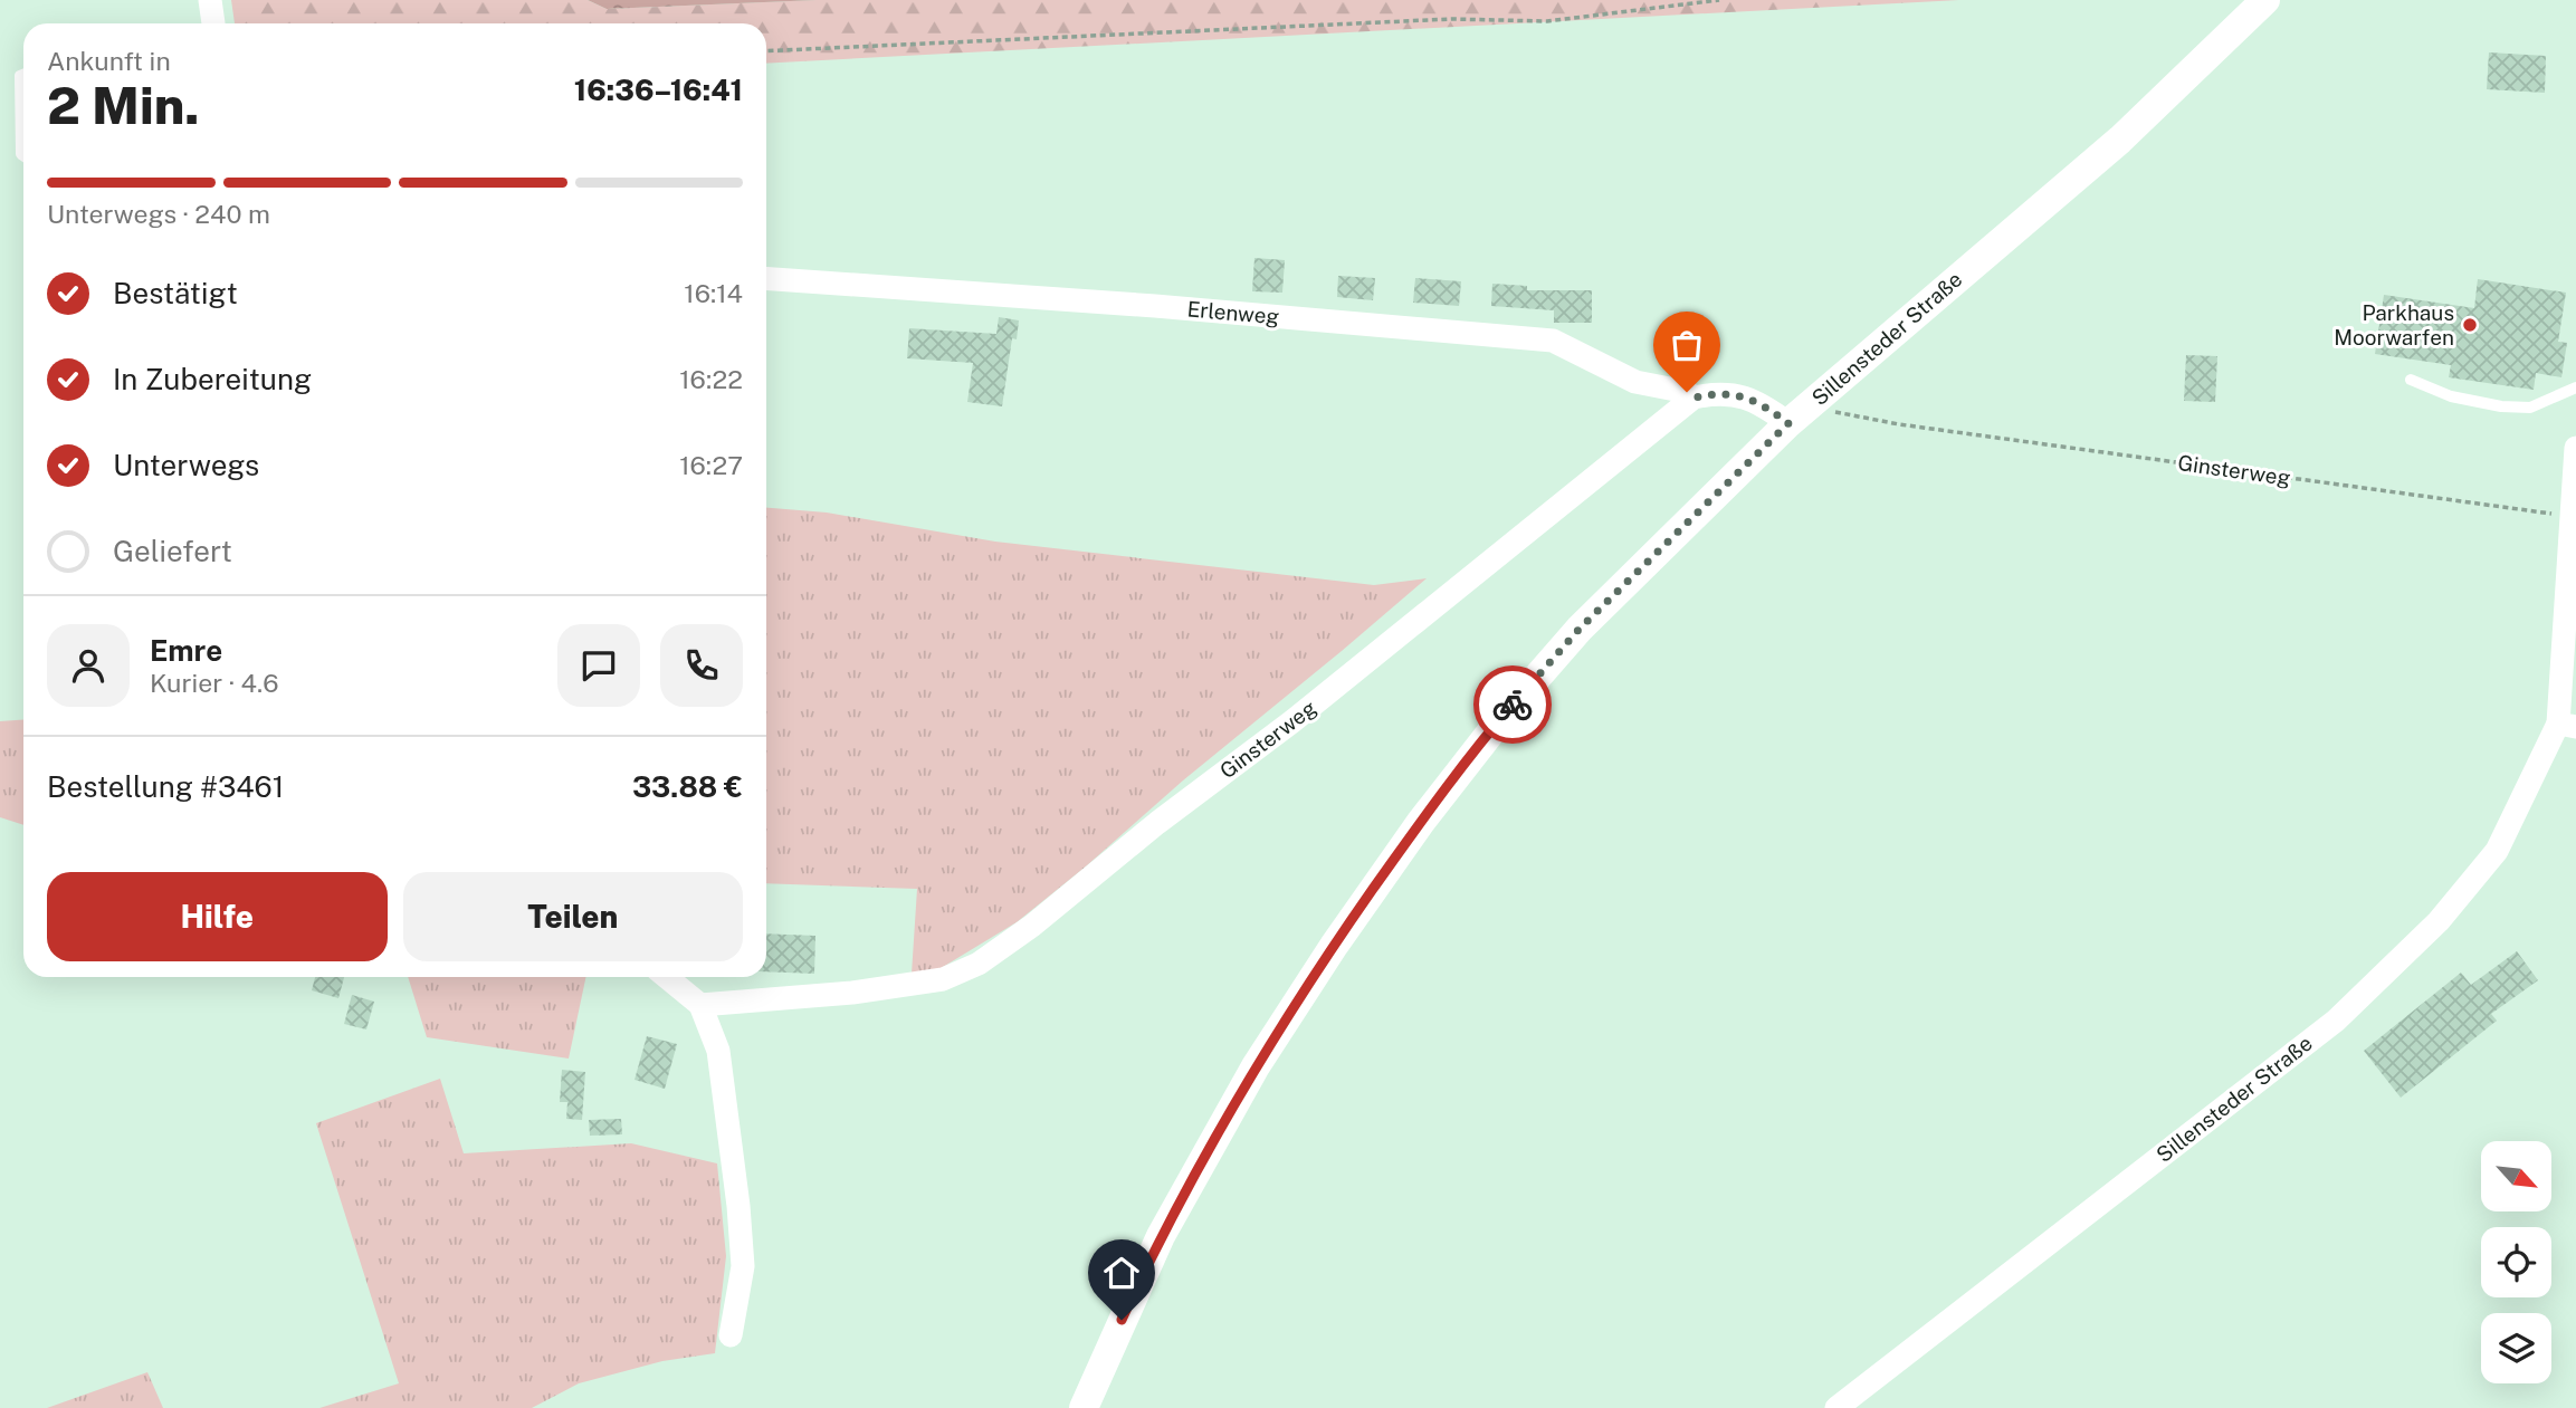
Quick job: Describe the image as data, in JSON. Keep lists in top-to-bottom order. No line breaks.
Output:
{"streets":{"street":["Erlenweg","Sillensteder Straße","Ginsterweg"]},"crossings":[["Erlenweg","Ginsterweg"],["Sillensteder Straße","Ginsterweg"]],"places":["Parkhaus Moorwarfen"],"north":"bottom right","page":{"heading":["2 Min.","Ankunft in","16:36–16:41"],"panel":["Emre","Kurier · 4.6","Bestellung #3461","33.88 €"],"bar":"Unterwegs · 240 m","list":[["Bestätigt","16:14"],["In Zubereitung","16:22"],["Unterwegs","16:27"],"Geliefert"],"buttons":["Hilfe","Teilen"]}}
